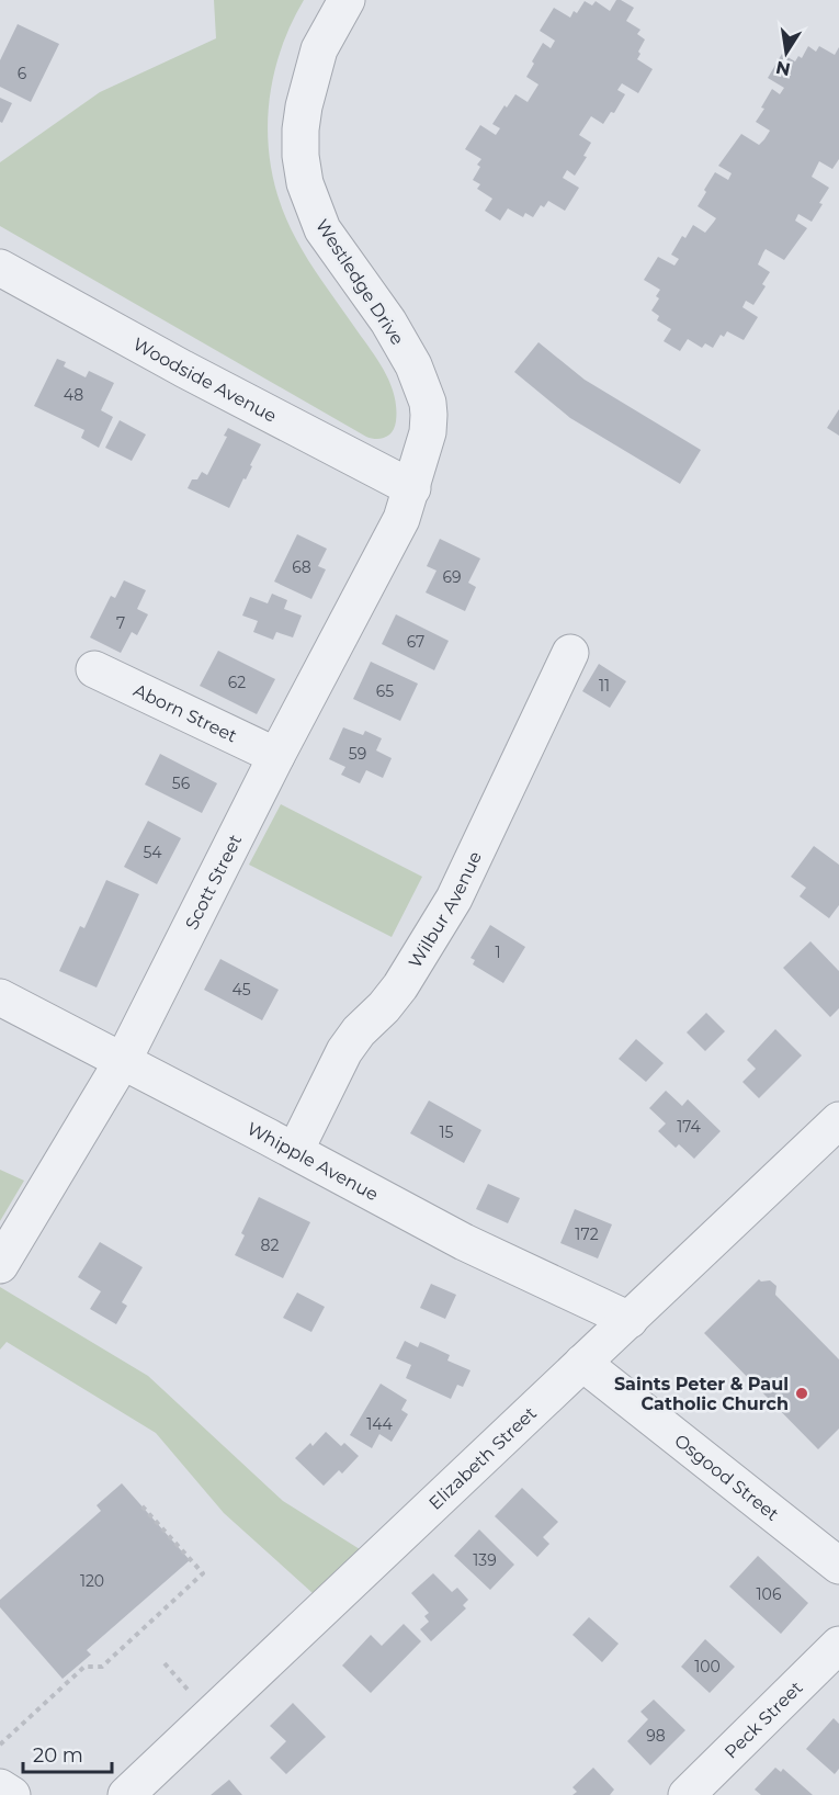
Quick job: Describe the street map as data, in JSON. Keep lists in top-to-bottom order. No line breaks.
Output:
{"streets":{"street":["Westledge Drive","Woodside Avenue","Aborn Street","Scott Street","Wilbur Avenue","Whipple Avenue","Elizabeth Street","Osgood Street","Peck Street"]},"crossings":[["Westledge Drive","Woodside Avenue"],["Westledge Drive","Scott Street"],["Woodside Avenue","Scott Street"],["Aborn Street","Scott Street"],["Scott Street","Whipple Avenue"],["Wilbur Avenue","Whipple Avenue"],["Whipple Avenue","Elizabeth Street"],["Elizabeth Street","Osgood Street"]],"places":["Saints Peter & Paul Catholic Church"],"house_numbers":["6","48","68","69","7","67","62","11","65","59","56","54","1","45","174","15","172","82","144","139","120","106","100","98"],"scale_bar":"20 m","north":"bottom"}
